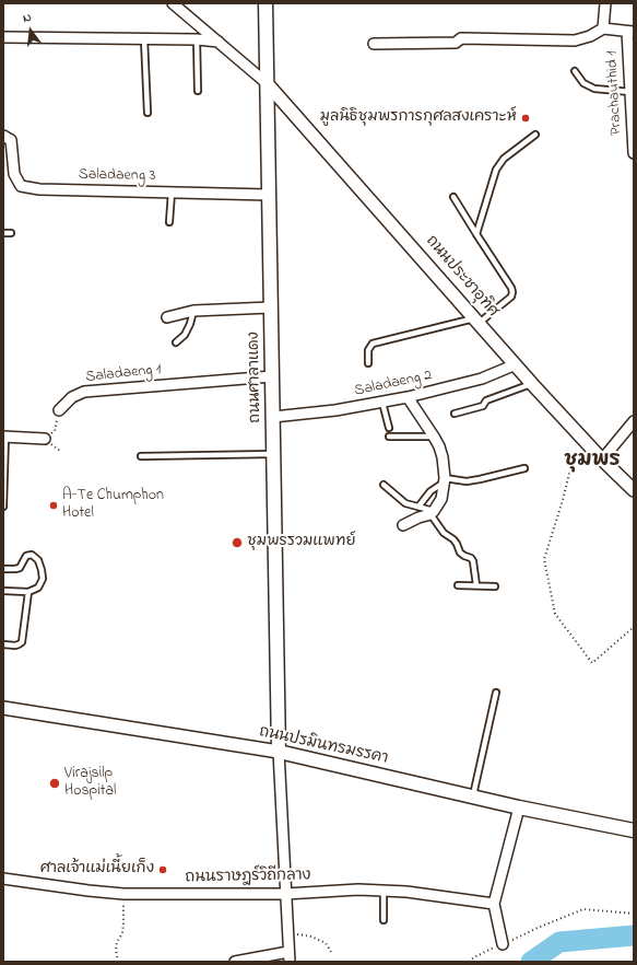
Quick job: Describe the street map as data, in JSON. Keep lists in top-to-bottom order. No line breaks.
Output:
{"streets":{"main road":["ถนนศาลาแดง","ถนนปรมินทรมรรคา"],"street":["Prachauthid 1","Saladaeng 3","ถนนประชาอุทิศ","Saladaeng 1","Saladaeng 2","ถนนราษฎร์วิถีกลาง"]},"crossings":[["Saladaeng 3","ถนนศาลาแดง"],["ถนนประชาอุทิศ","ถนนศาลาแดง"],["ถนนประชาอุทิศ","Saladaeng 2"],["Saladaeng 1","ถนนศาลาแดง"],["ถนนศาลาแดง","Saladaeng 2"],["ถนนศาลาแดง","ถนนปรมินทรมรรคา"]],"districts":["ชุมพร"],"places":["มูลนิธิชุมพรการกุศลสงเคราะห์","A-Te Chumphon Hotel","ชุมพรรวมแพทย์","Virajsilp Hospital","ศาลเจ้าแม่เนี้ยเก็ง"],"north":"top"}
